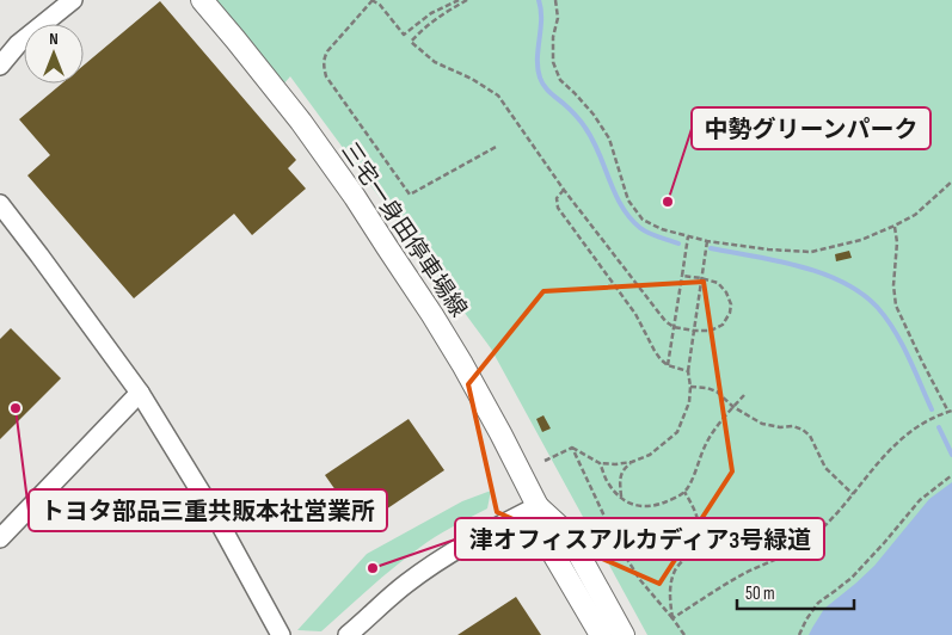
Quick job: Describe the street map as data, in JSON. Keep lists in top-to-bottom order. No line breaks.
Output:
{"streets":{"main road":["三宅一身田停車場線"]},"places":["中勢グリーンパーク","トヨタ部品三重共販本社営業所","津オフィスアルカディア3号緑道"],"scale_bar":"50 m","north":"top"}
